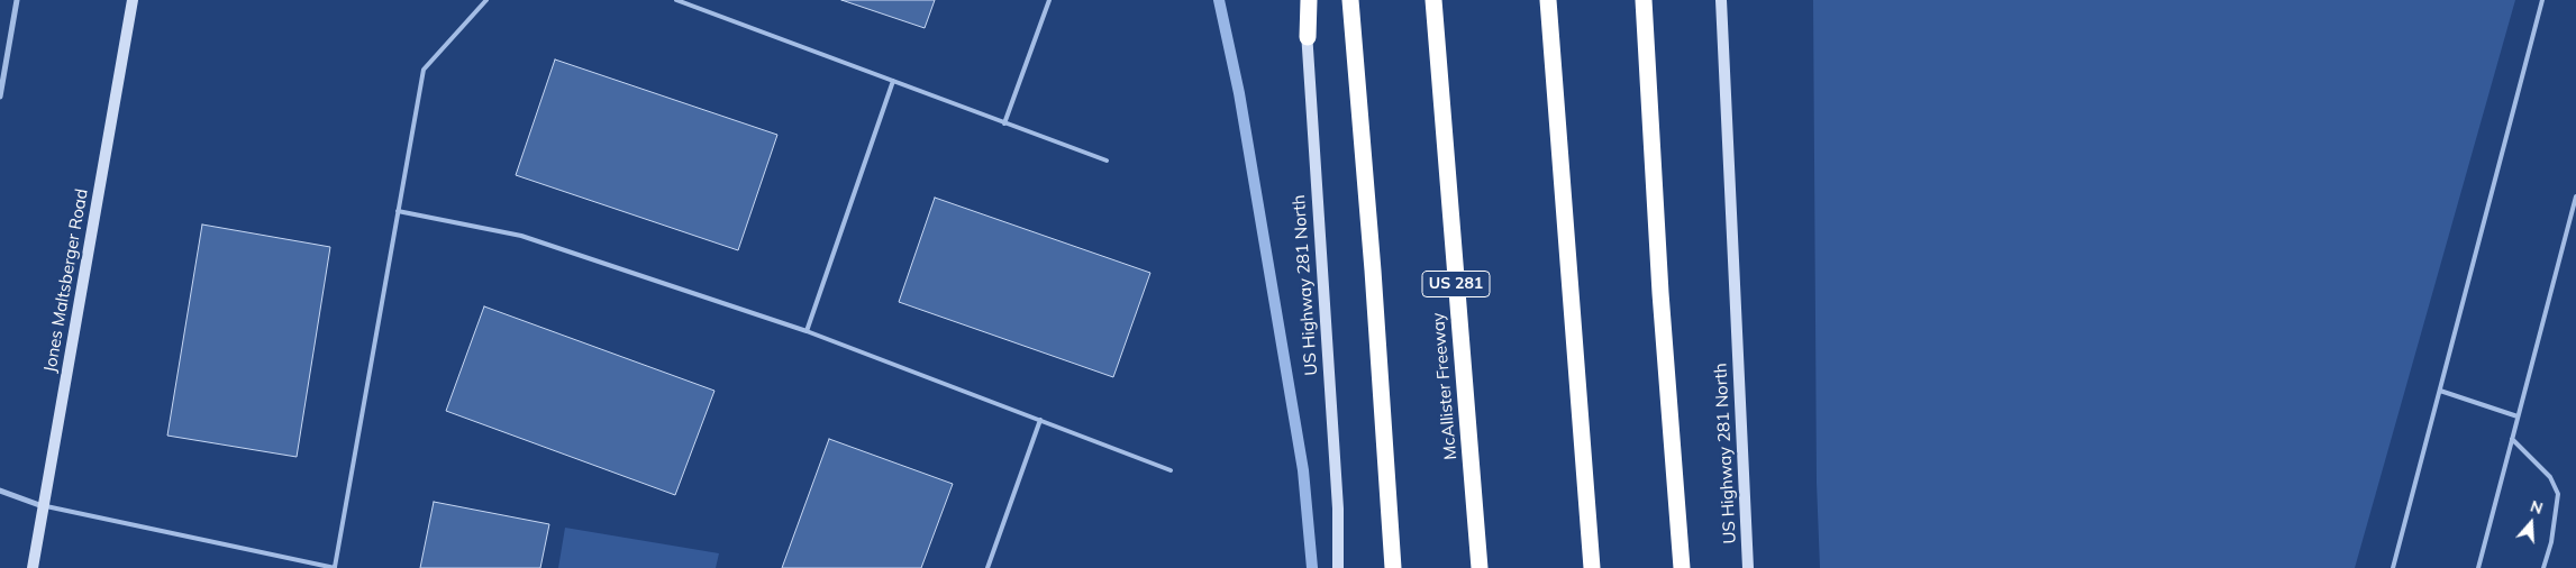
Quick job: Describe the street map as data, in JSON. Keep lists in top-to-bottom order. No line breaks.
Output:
{"streets":{"highway":["US 281","McAllister Freeway"],"main road":["Jones Maltsberger Road","US Highway 281 North"]},"north":"top"}
